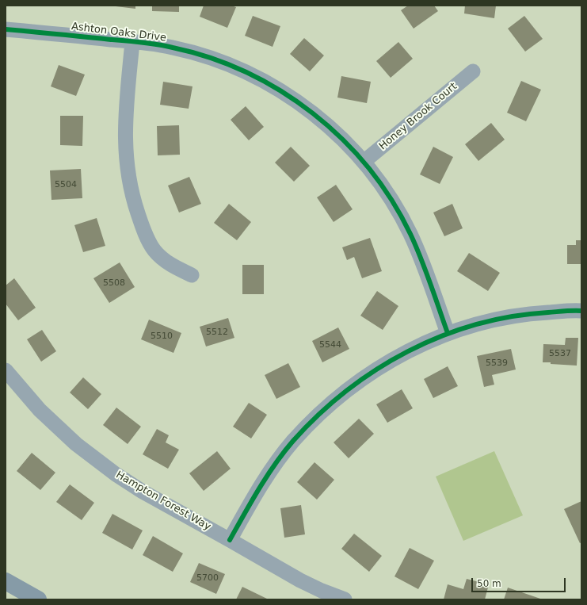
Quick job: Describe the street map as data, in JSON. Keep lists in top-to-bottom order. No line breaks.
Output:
{"streets":{"street":["Ashton Oaks Drive","Honey Brook Court","Hampton Forest Way"]},"crossings":[["Ashton Oaks Drive","Honey Brook Court"]],"house_numbers":["5504","5508","5512","5510","5544","5537","5539","5700"],"scale_bar":"50 m"}
